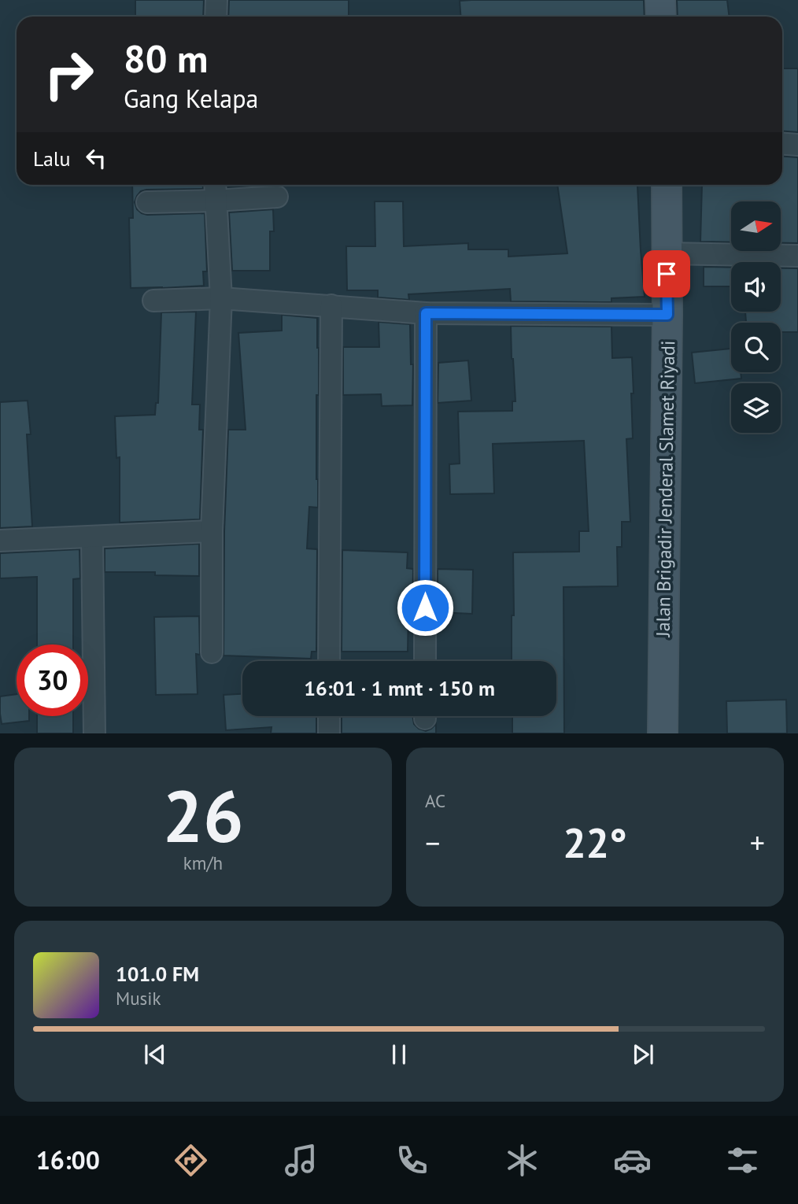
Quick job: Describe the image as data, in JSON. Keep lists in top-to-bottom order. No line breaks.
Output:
{"streets":{"main road":["Jalan Brigadir Jenderal Slamet Riyadi"]},"north":"right","page":{"turn":["80 m","Gang Kelapa"],"then":"Lalu","limit":"30","trip":"16:01 · 1 mnt · 150 m","tile":[["26","km/h"],"AC"],"heat":["−","22°","+"],"song":["101.0 FM","Musik"],"tabs":"16:00"}}
